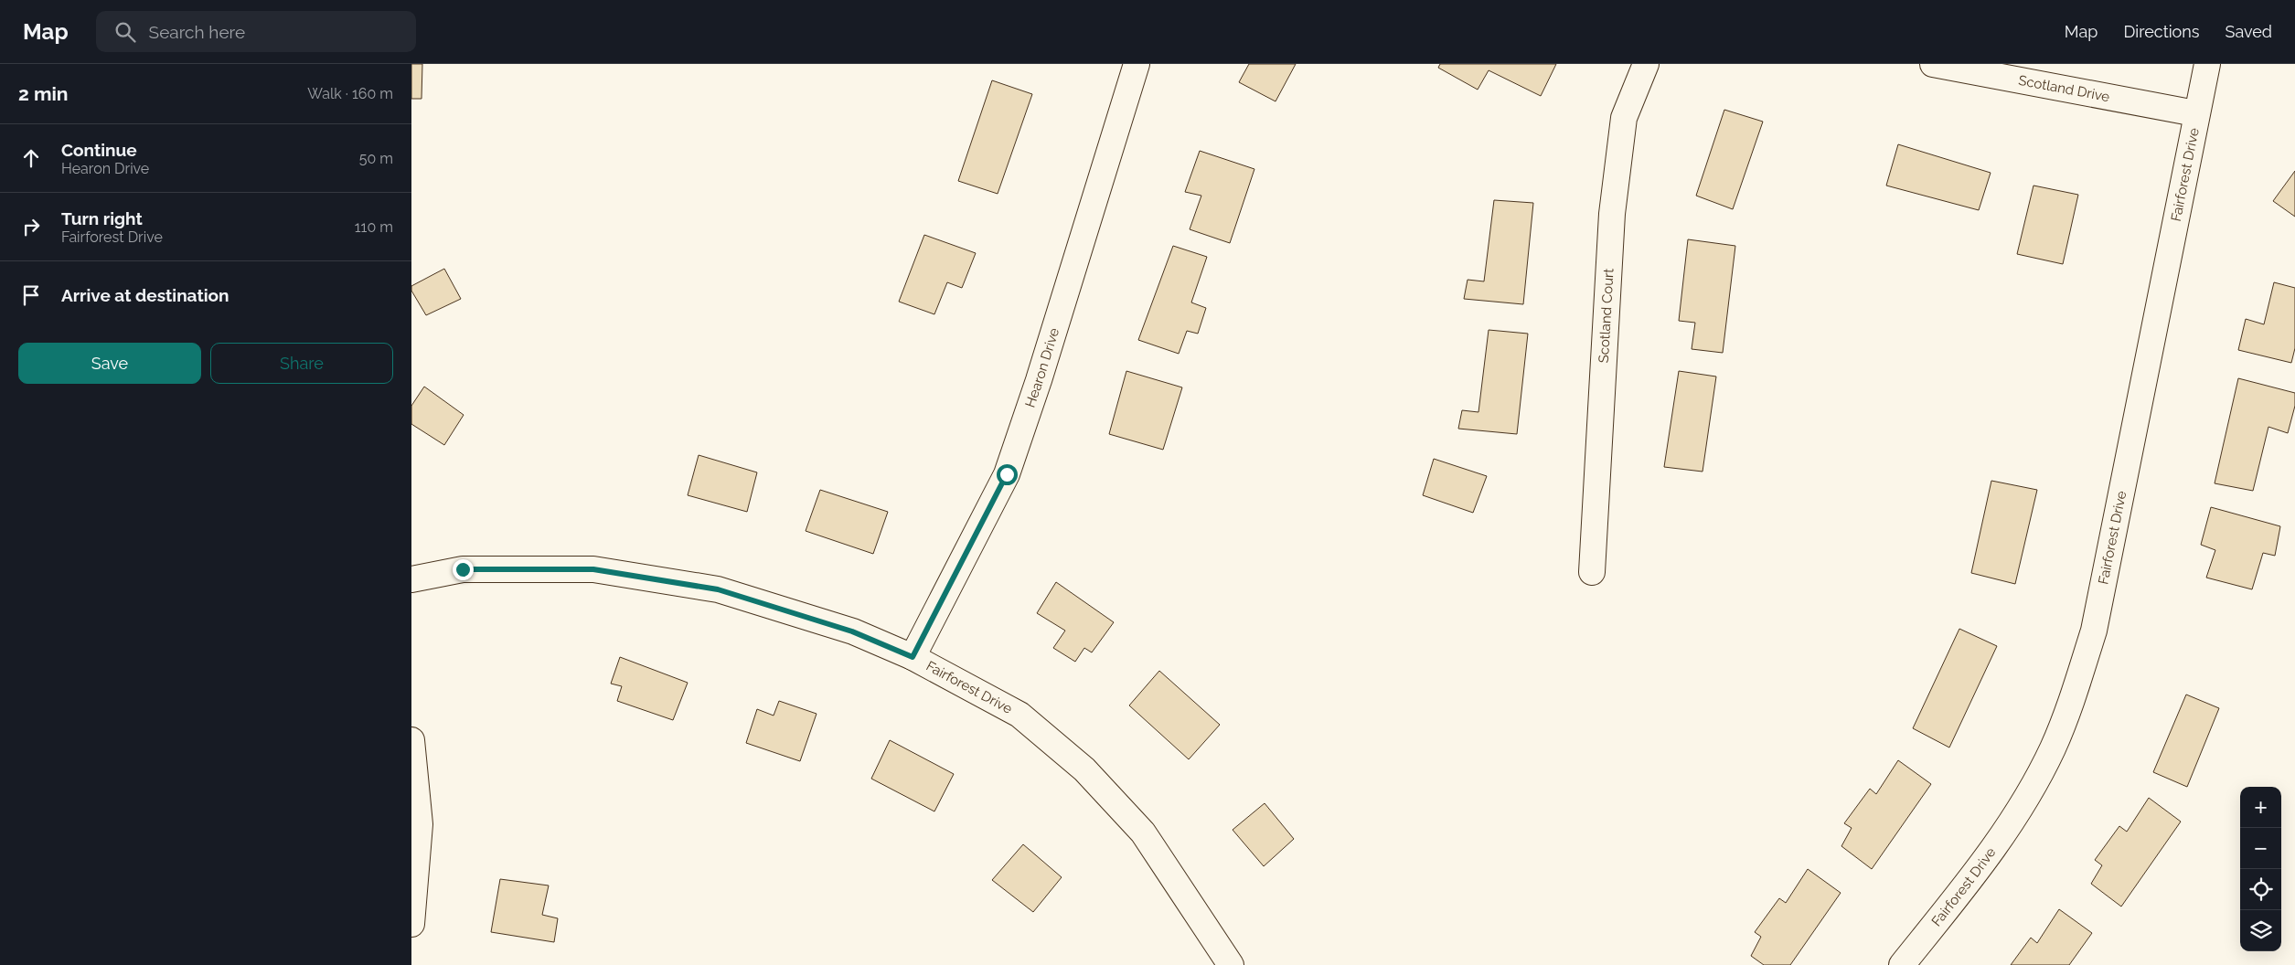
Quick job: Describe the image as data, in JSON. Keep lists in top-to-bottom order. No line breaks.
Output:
{"streets":{"street":["Scotland Drive","Fairforest Drive","Scotland Court","Hearon Drive"]},"crossings":[["Scotland Drive","Fairforest Drive"],["Fairforest Drive","Hearon Drive"]],"page":{"header":"Map","search":"Search here","nav":["Map","Directions","Saved"],"heading":["2 min","Walk · 160 m"],"list":[["Continue","Hearon Drive","50 m"],["Turn right","Fairforest Drive","110 m"],"Arrive at destination"],"buttons":["Save","Share"],"map_buttons":["+","−"]}}
